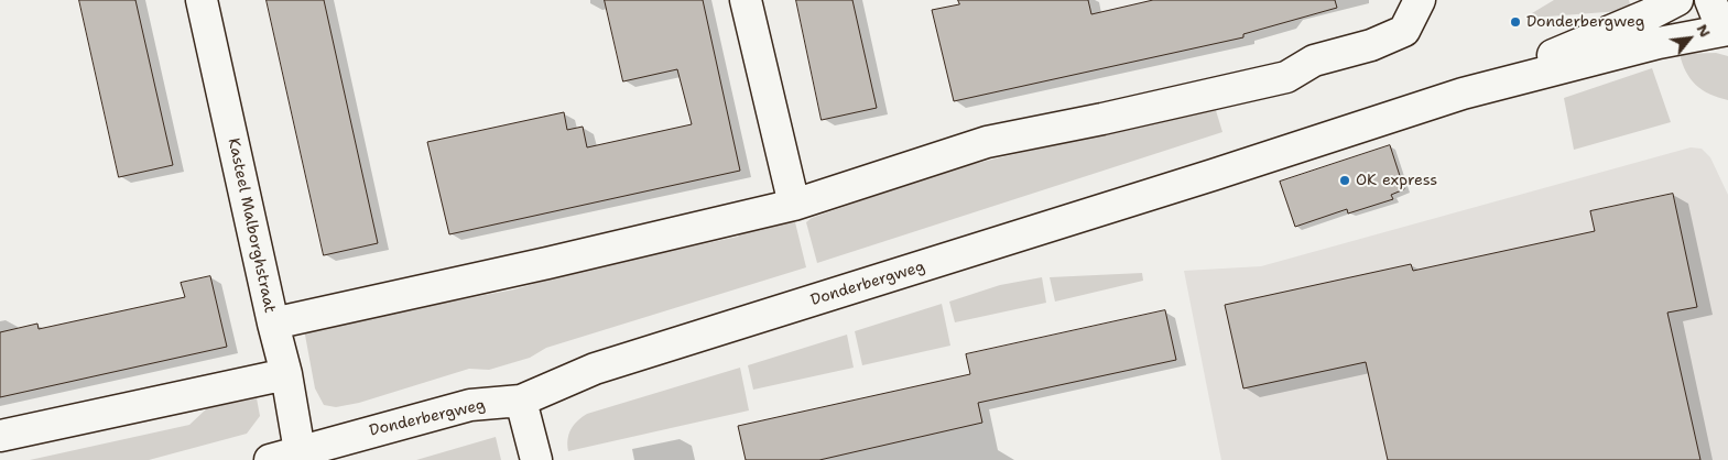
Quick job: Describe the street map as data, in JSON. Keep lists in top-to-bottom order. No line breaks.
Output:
{"streets":{"street":["Kasteel Malborghstraat","Donderbergweg"]},"crossings":[["Kasteel Malborghstraat","Donderbergweg"]],"places":["Donderbergweg","OK express"],"north":"top right"}
